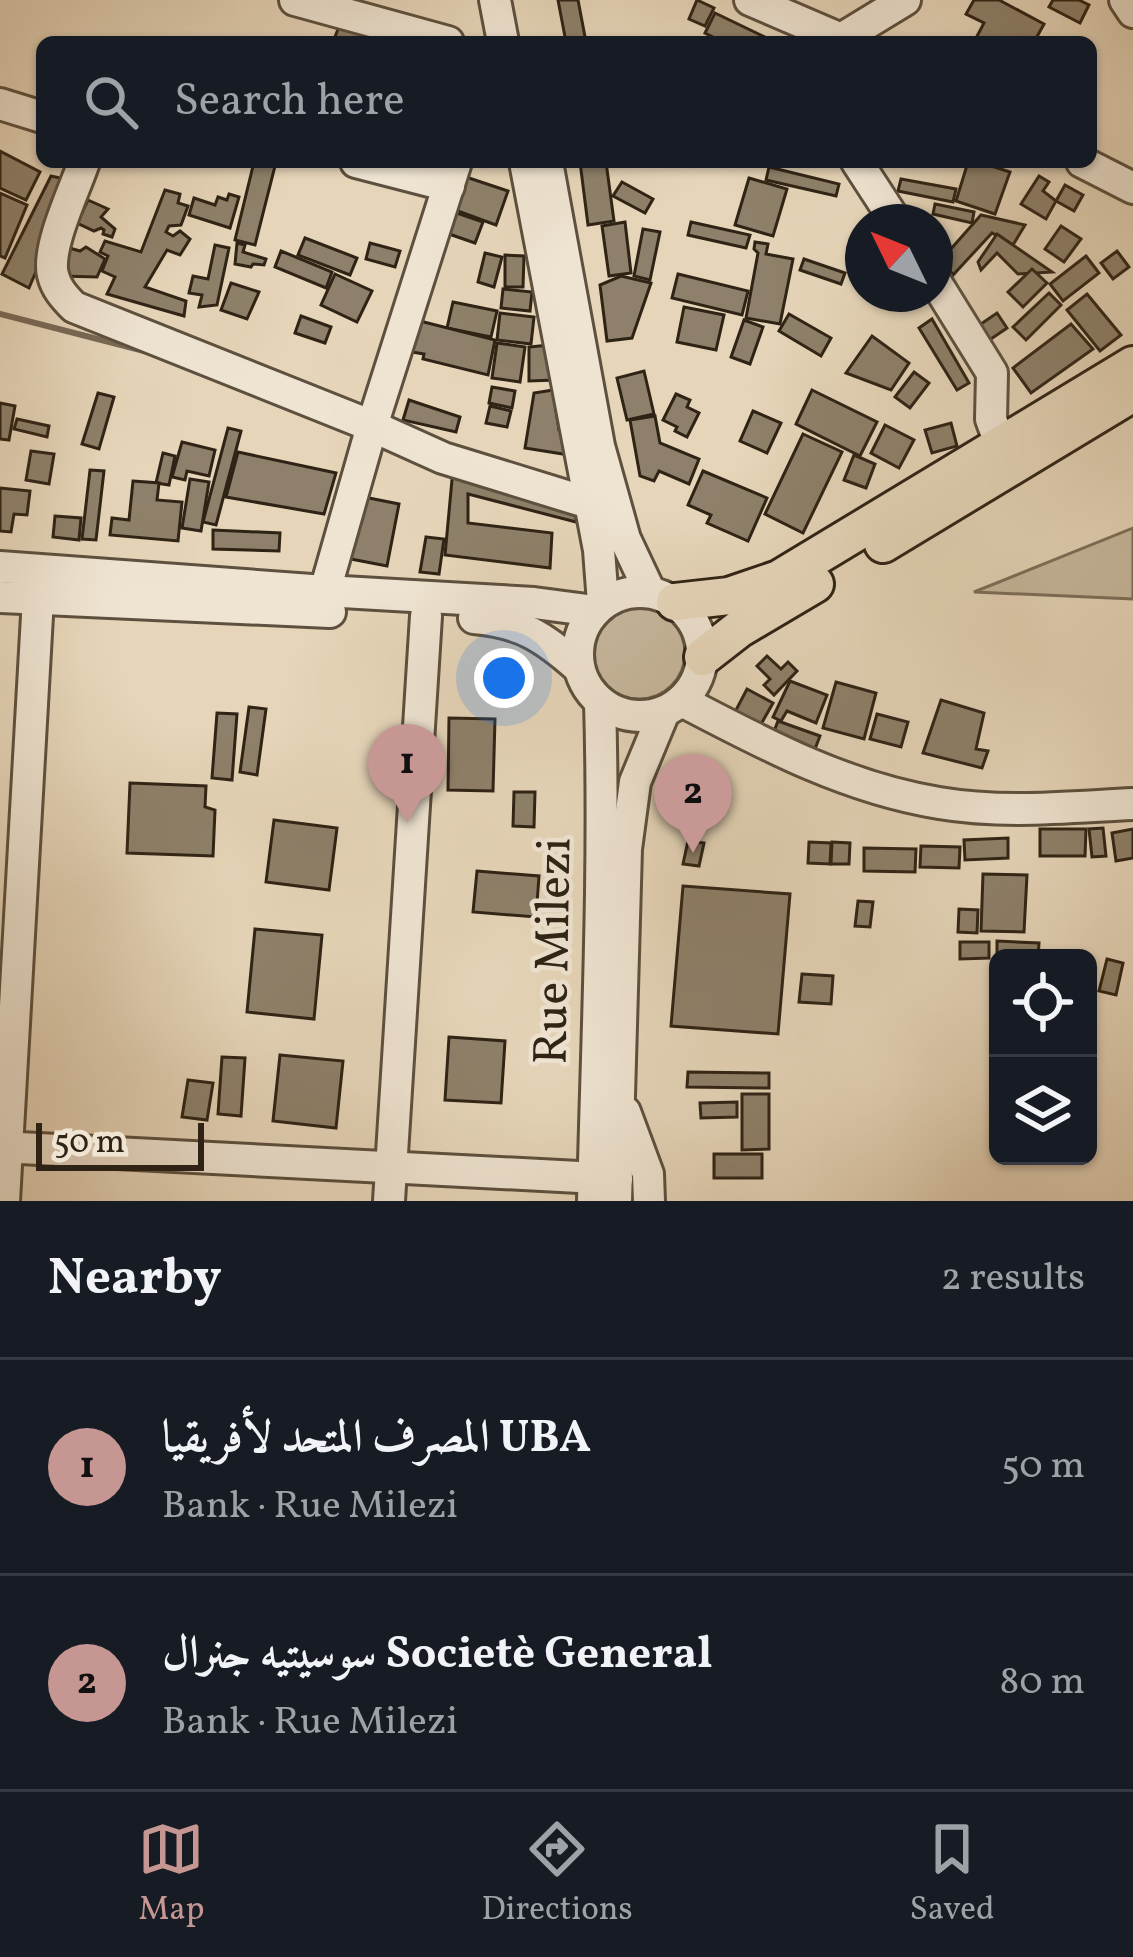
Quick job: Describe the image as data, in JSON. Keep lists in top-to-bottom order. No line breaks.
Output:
{"streets":{"street":["Rue Milezi"]},"scale_bar":"50 m","north":"top left","page":{"search":"Search here","pins":["1","2"],"scale":"50 m","heading":["Nearby","2 results"],"list":[{"mark":"1","name":"المصرف المتحد لأفريقيا UBA","note":"Bank · Rue Milezi","value":"50 m"},{"mark":"2","name":"سوسيتيه جنرال Societè General","note":"Bank · Rue Milezi","value":"80 m"}],"nav":["Map","Directions","Saved"]}}
